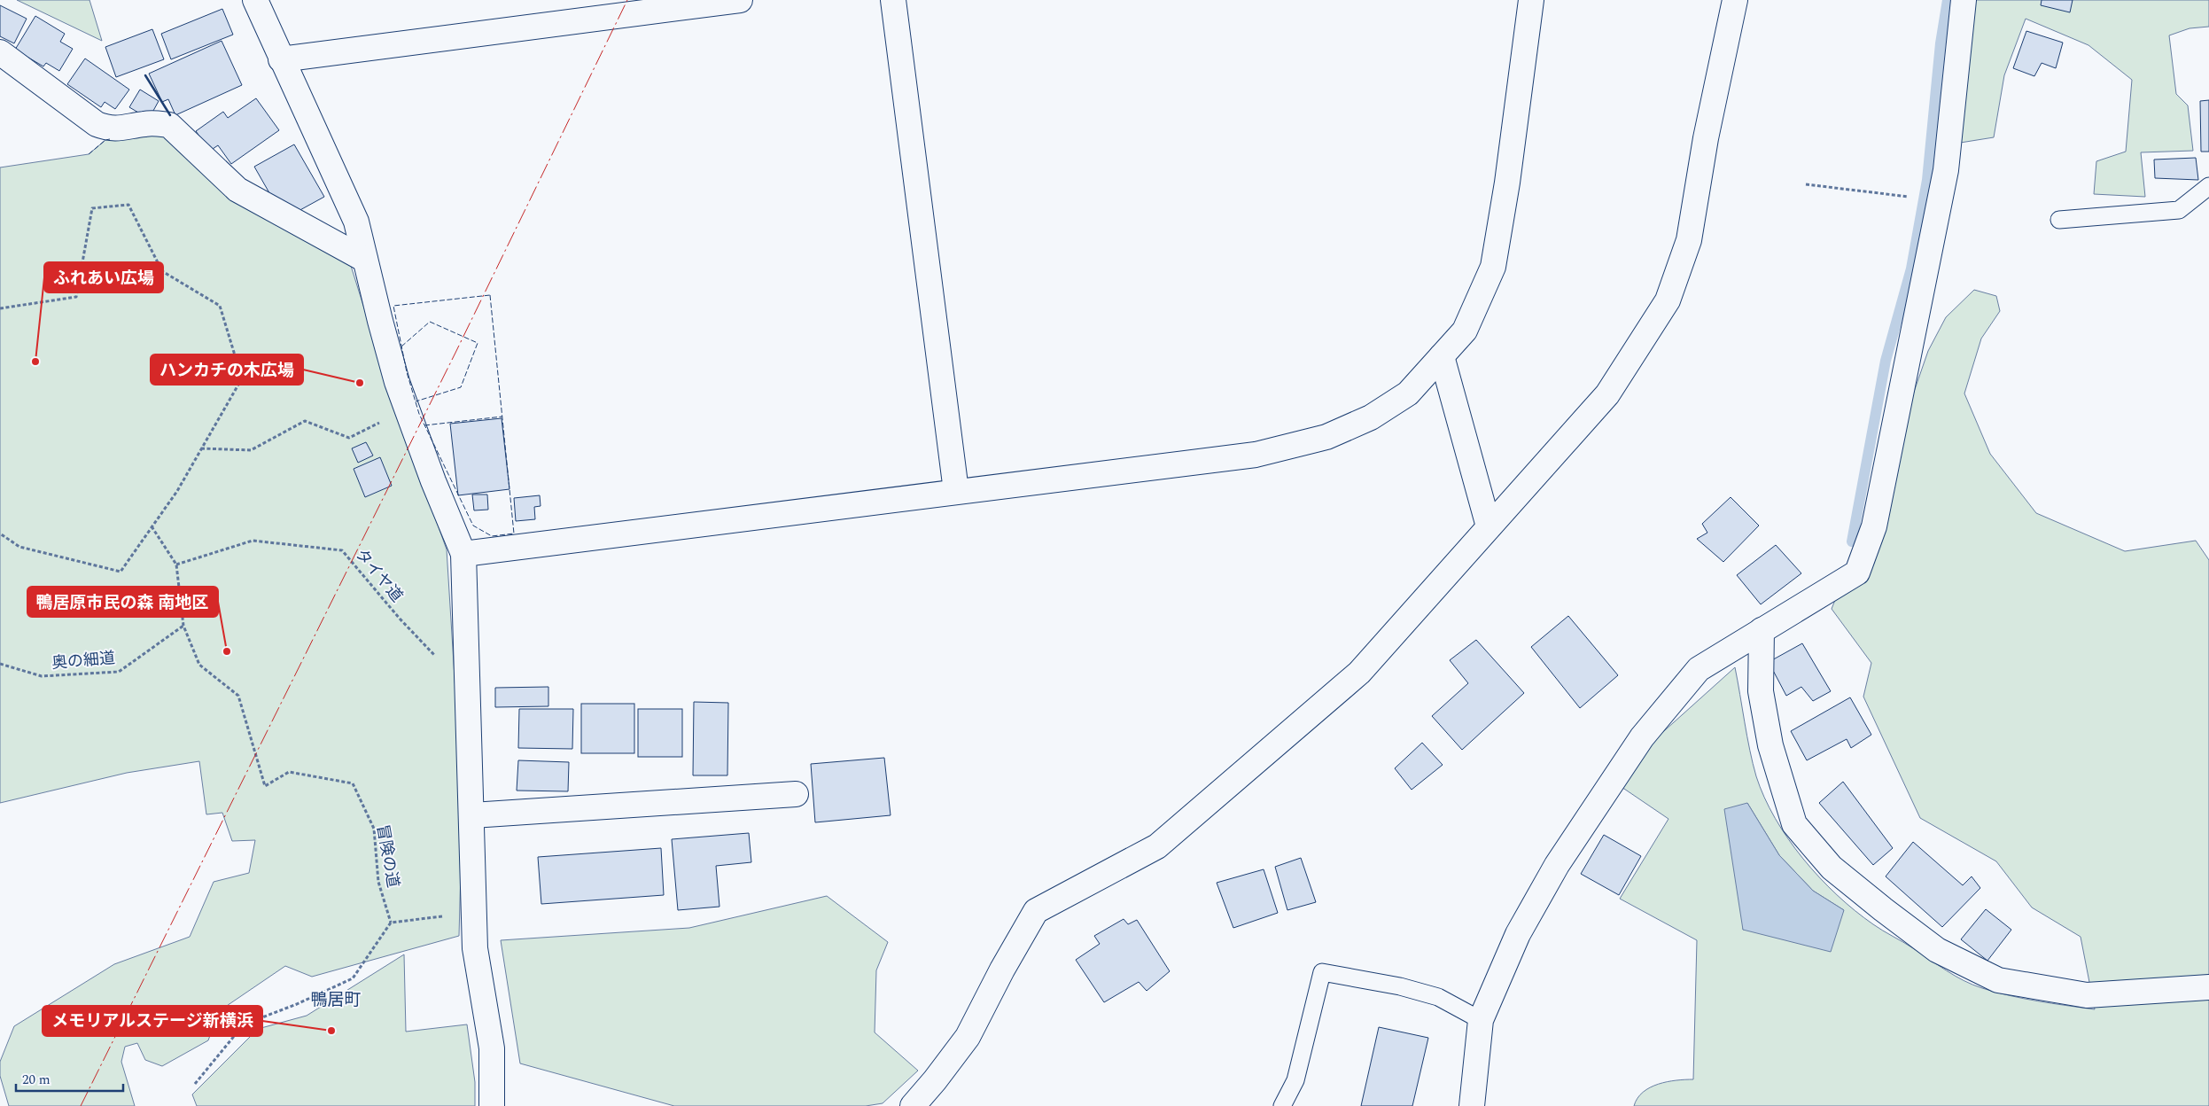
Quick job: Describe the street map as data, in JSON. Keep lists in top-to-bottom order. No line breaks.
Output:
{"streets":{"path":["タイヤ道","奥の細道","冒険の道"]},"crossings":[["奥の細道","冒険の道"]],"districts":["鴨居町"],"places":["ふれあい広場","ハンカチの木広場","鴨居原市民の森 南地区","メモリアルステージ新横浜"],"scale_bar":"20 m"}
